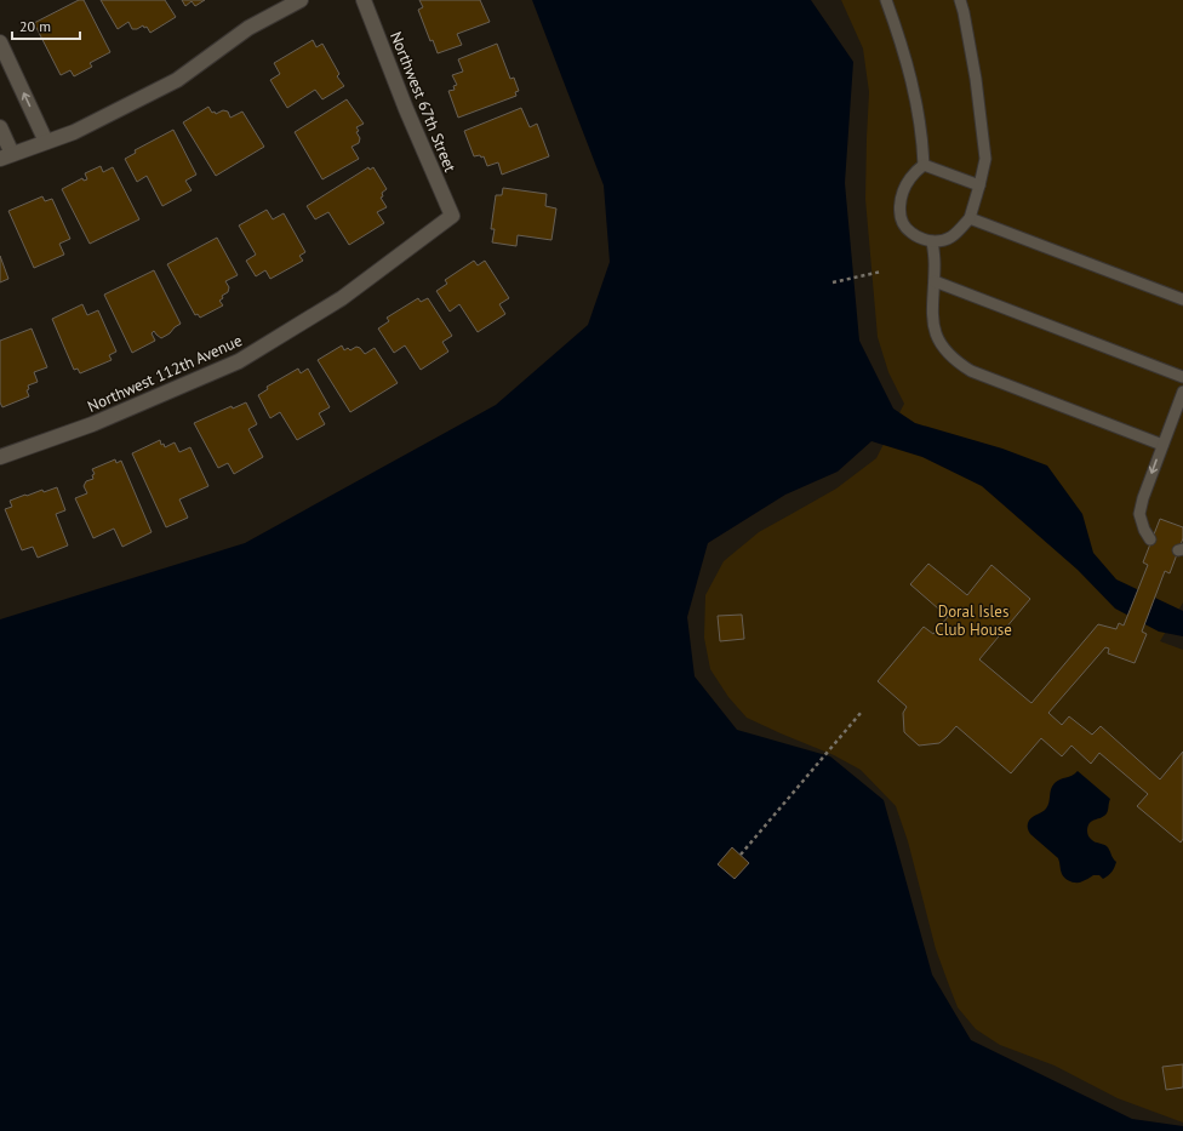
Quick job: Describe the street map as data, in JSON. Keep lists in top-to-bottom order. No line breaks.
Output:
{"streets":{"street":["Northwest 67th Street","Northwest 112th Avenue"]},"crossings":[["Northwest 67th Street","Northwest 112th Avenue"]],"parks":["Doral Isles Club House"],"scale_bar":"20 m"}
